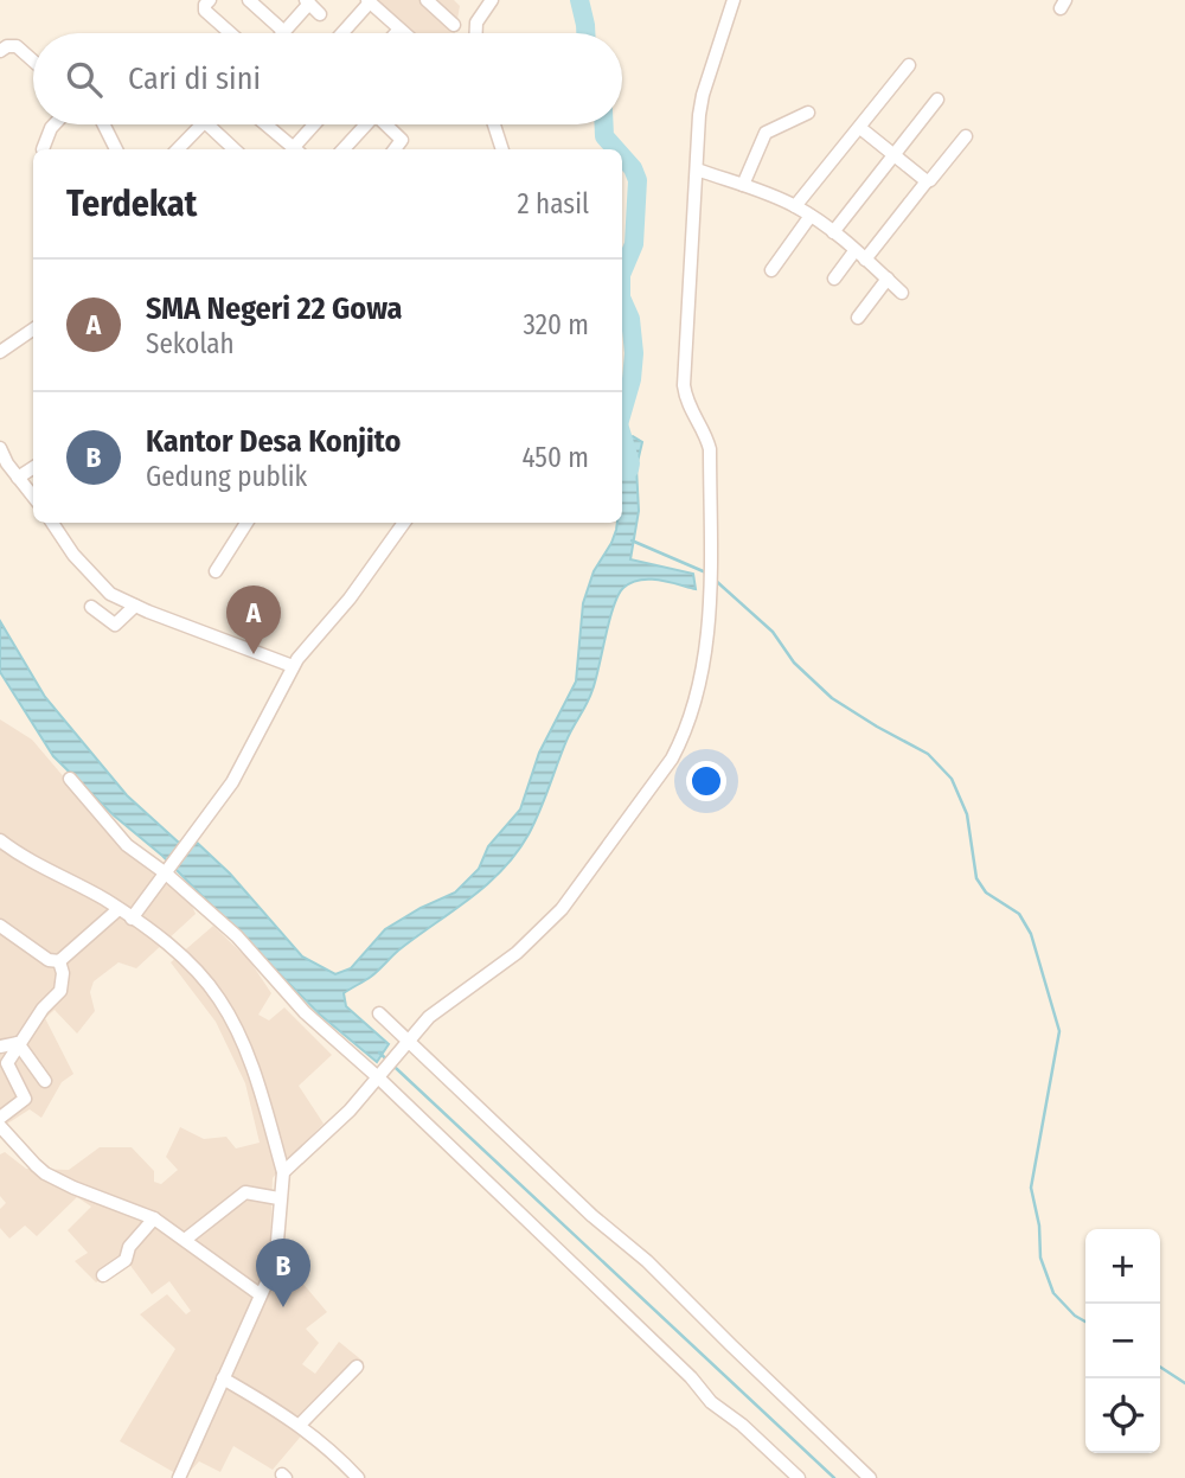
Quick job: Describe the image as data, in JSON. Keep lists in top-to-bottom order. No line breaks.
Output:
{"page":{"search":"Cari di sini","heading":["Terdekat","2 hasil"],"list":[{"mark":"A","name":"SMA Negeri 22 Gowa","note":"Sekolah","value":"320 m"},{"mark":"B","name":"Kantor Desa Konjito","note":"Gedung publik","value":"450 m"}],"pins":["A","B"],"map_buttons":["+","−"]}}
